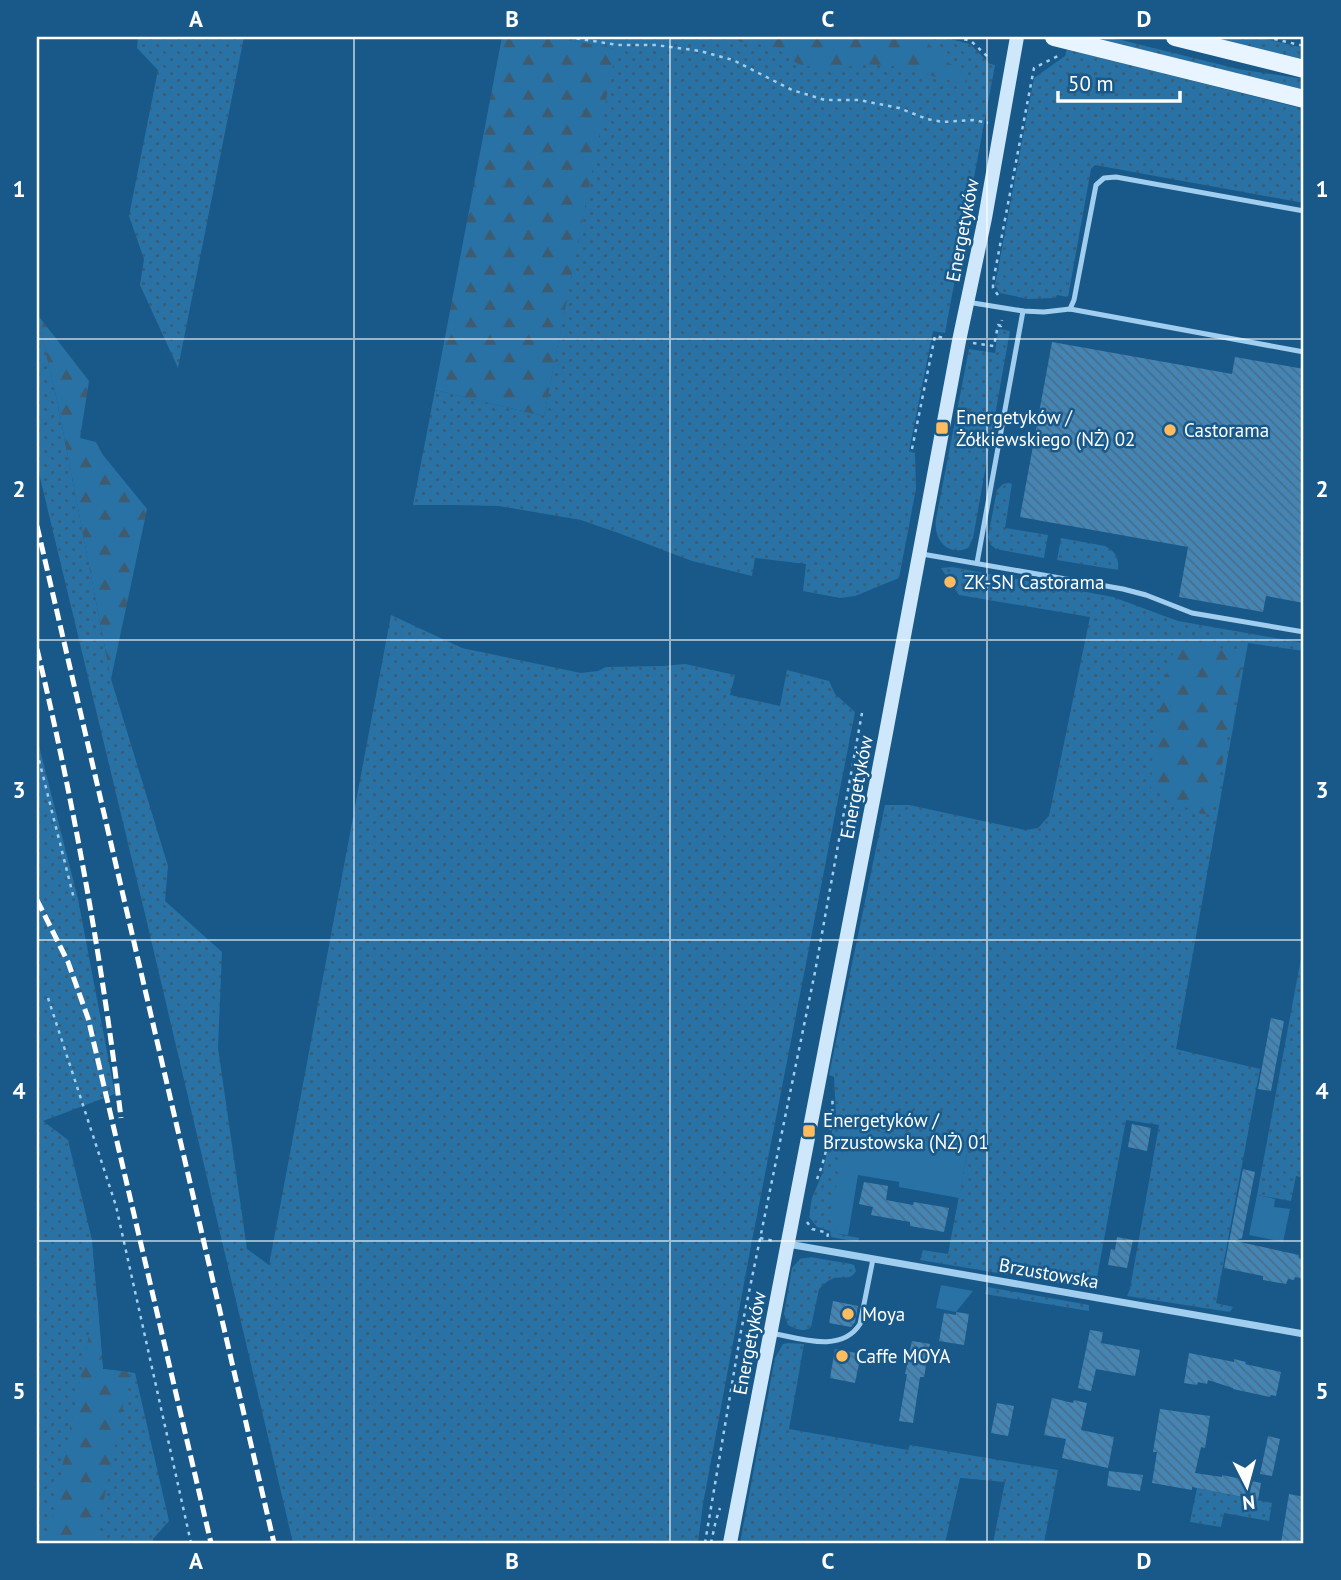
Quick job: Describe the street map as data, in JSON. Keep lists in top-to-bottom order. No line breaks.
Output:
{"streets":{"main road":["Energetyków"],"street":["Brzustowska"]},"crossings":[["Energetyków","Brzustowska"]],"places":{"transit":["Energetyków / Żółkiewskiego (NŻ) 02","Energetyków / Brzustowska (NŻ) 01"],"other":["Castorama","ZK-SN Castorama","Moya","Caffe MOYA"]},"scale_bar":"50 m","north":"bottom","grid":{"columns":["A","B","C","D"],"rows":["1","2","3","4","5"]}}
